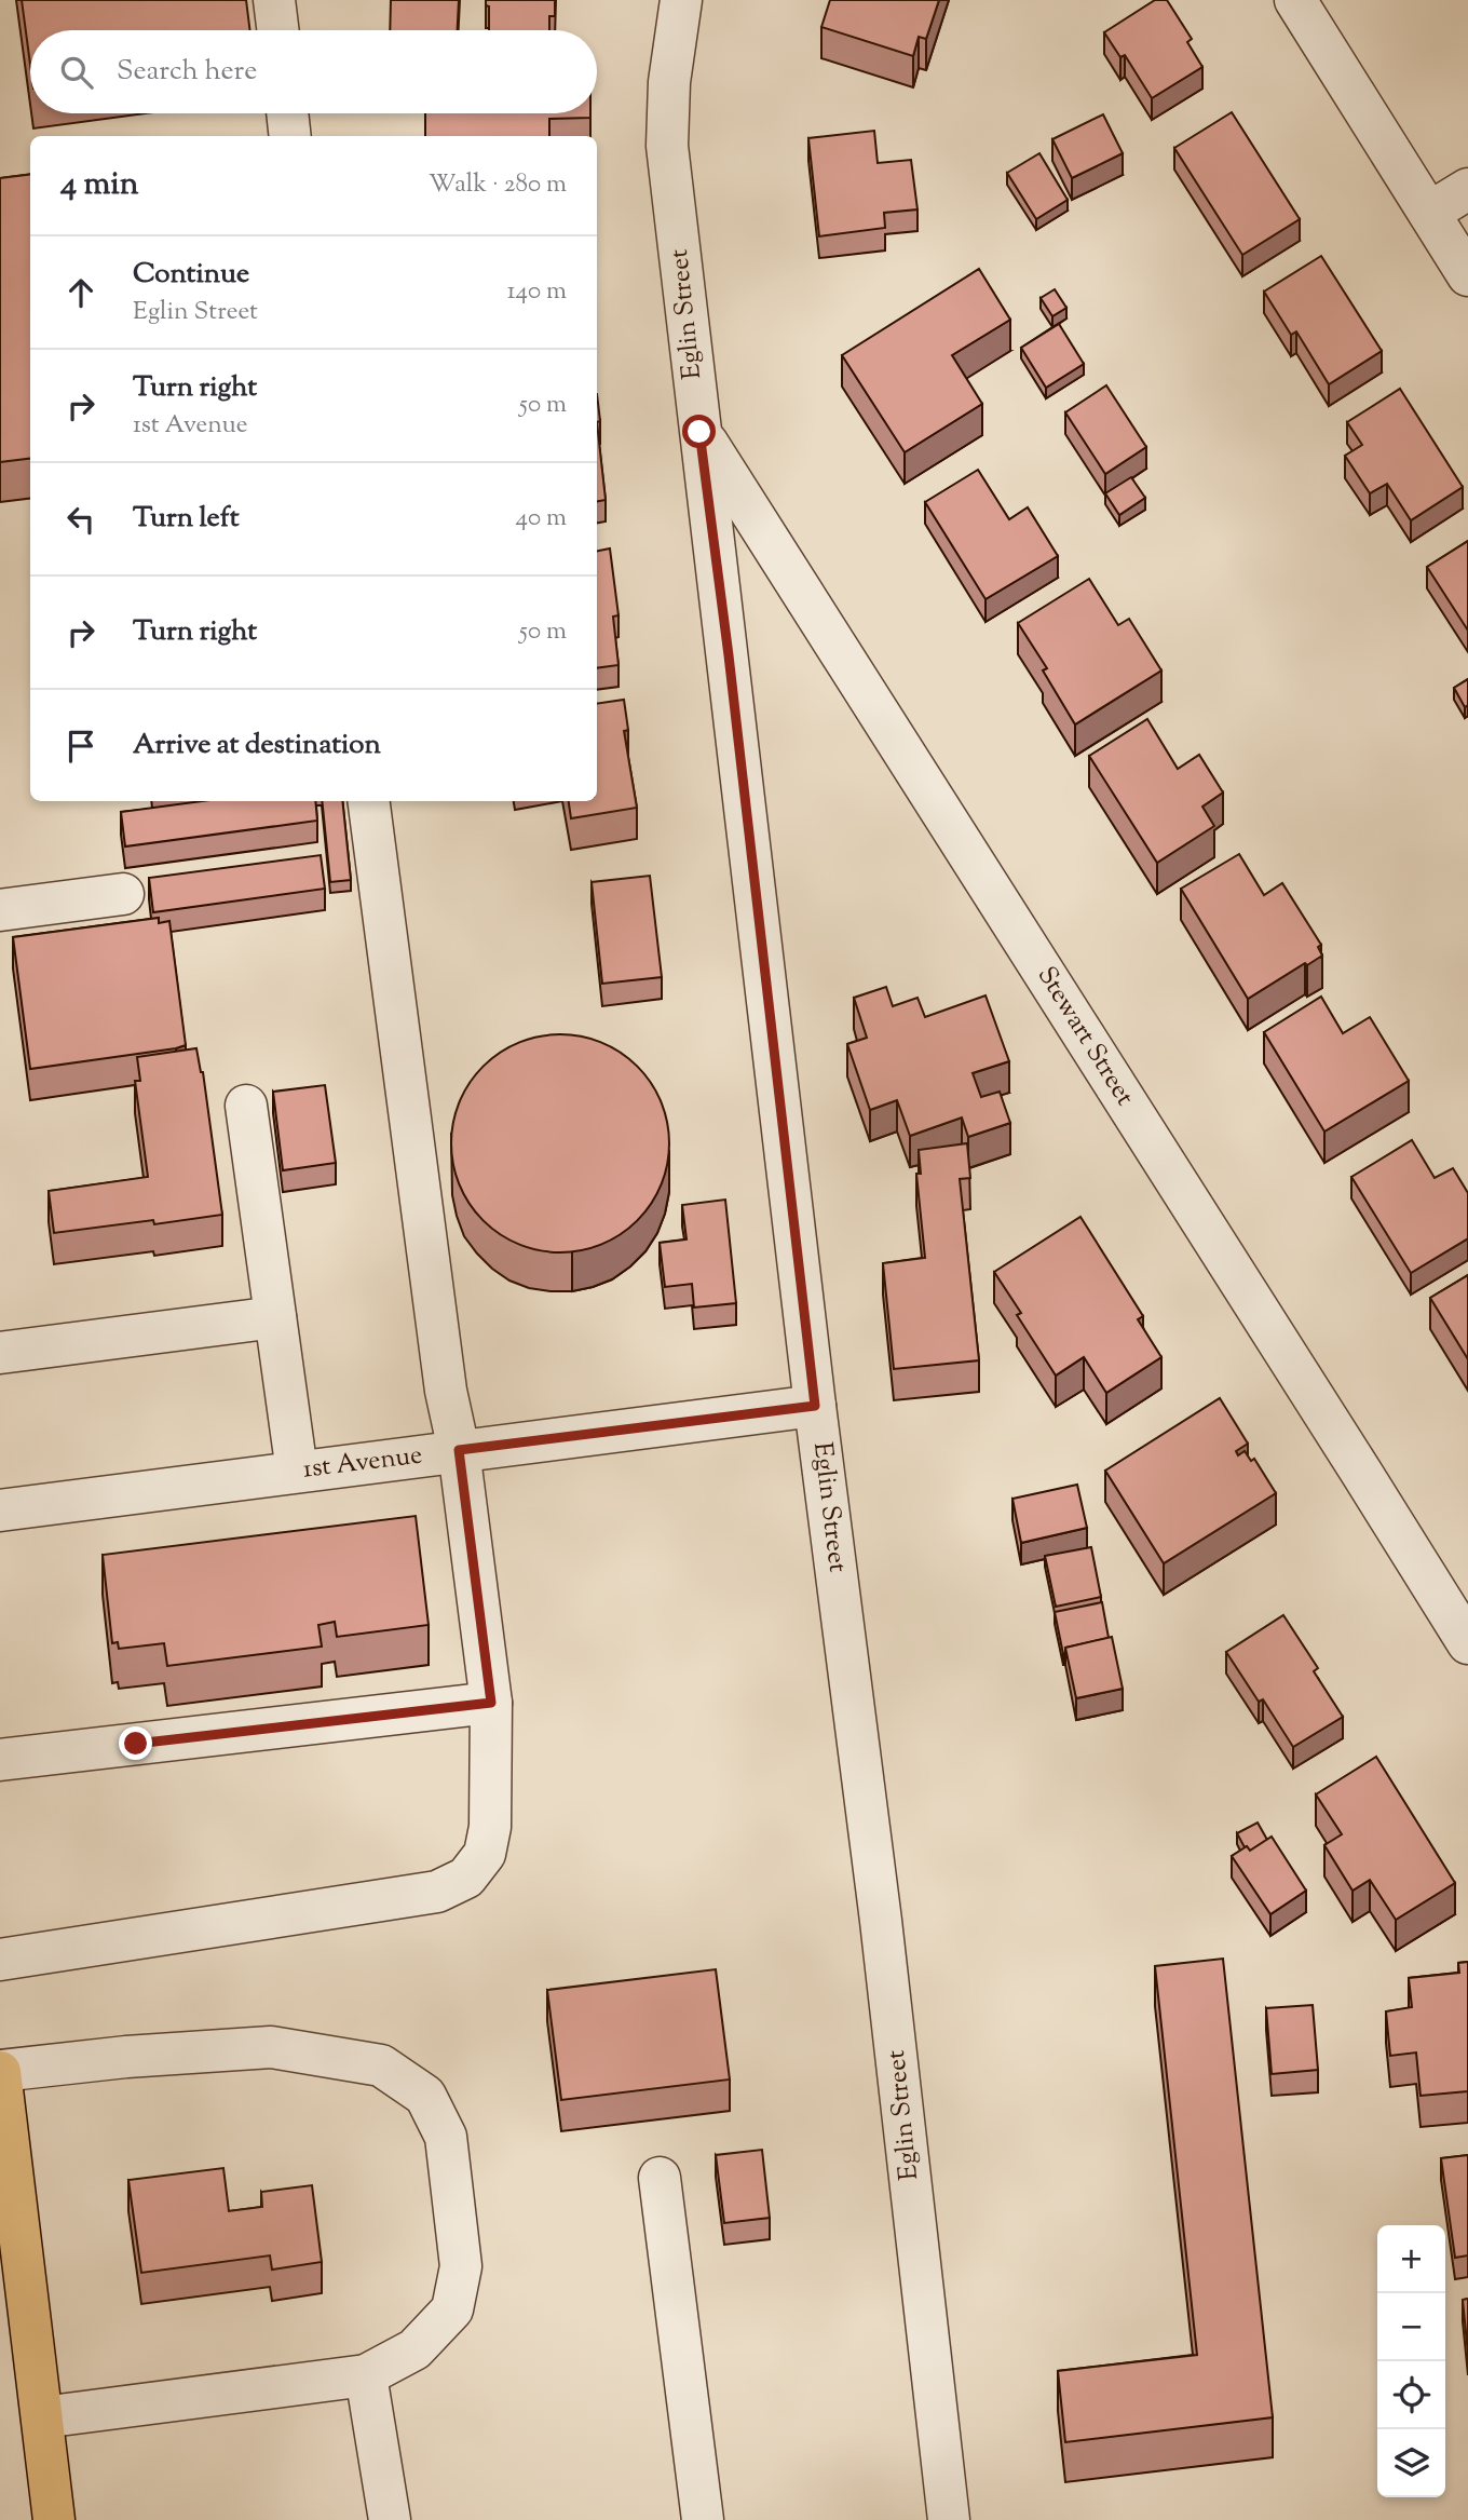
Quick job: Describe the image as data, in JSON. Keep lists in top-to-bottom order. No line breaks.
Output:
{"streets":{"street":["Eglin Street","Stewart Street","1st Avenue"]},"crossings":[["Eglin Street","Stewart Street"],["Eglin Street","1st Avenue"]],"page":{"search":"Search here","heading":["4 min","Walk · 280 m"],"list":[["Continue","Eglin Street","140 m"],["Turn right","1st Avenue","50 m"],["Turn left","40 m"],["Turn right","50 m"],"Arrive at destination"],"map_buttons":["+","−"]}}
